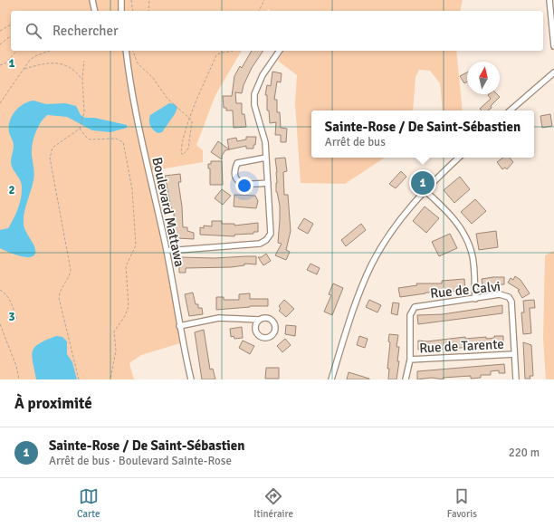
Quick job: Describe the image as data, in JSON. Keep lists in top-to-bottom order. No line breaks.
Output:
{"streets":{"street":["Boulevard Mattawa","Rue de Calvi","Rue de Tarente"]},"crossings":[["Rue de Calvi","Rue de Tarente"]],"north":"top","page":{"search":"Rechercher","popup":["Sainte-Rose / De Saint-Sébastien","Arrêt de bus"],"pins":"1","heading":"À proximité","list":[{"mark":"1","name":"Sainte-Rose / De Saint-Sébastien","note":"Arrêt de bus · Boulevard Sainte-Rose","value":"220 m"}],"nav":["Carte","Itinéraire","Favoris"]},"grid":{"rows":["1","2","3"]}}
